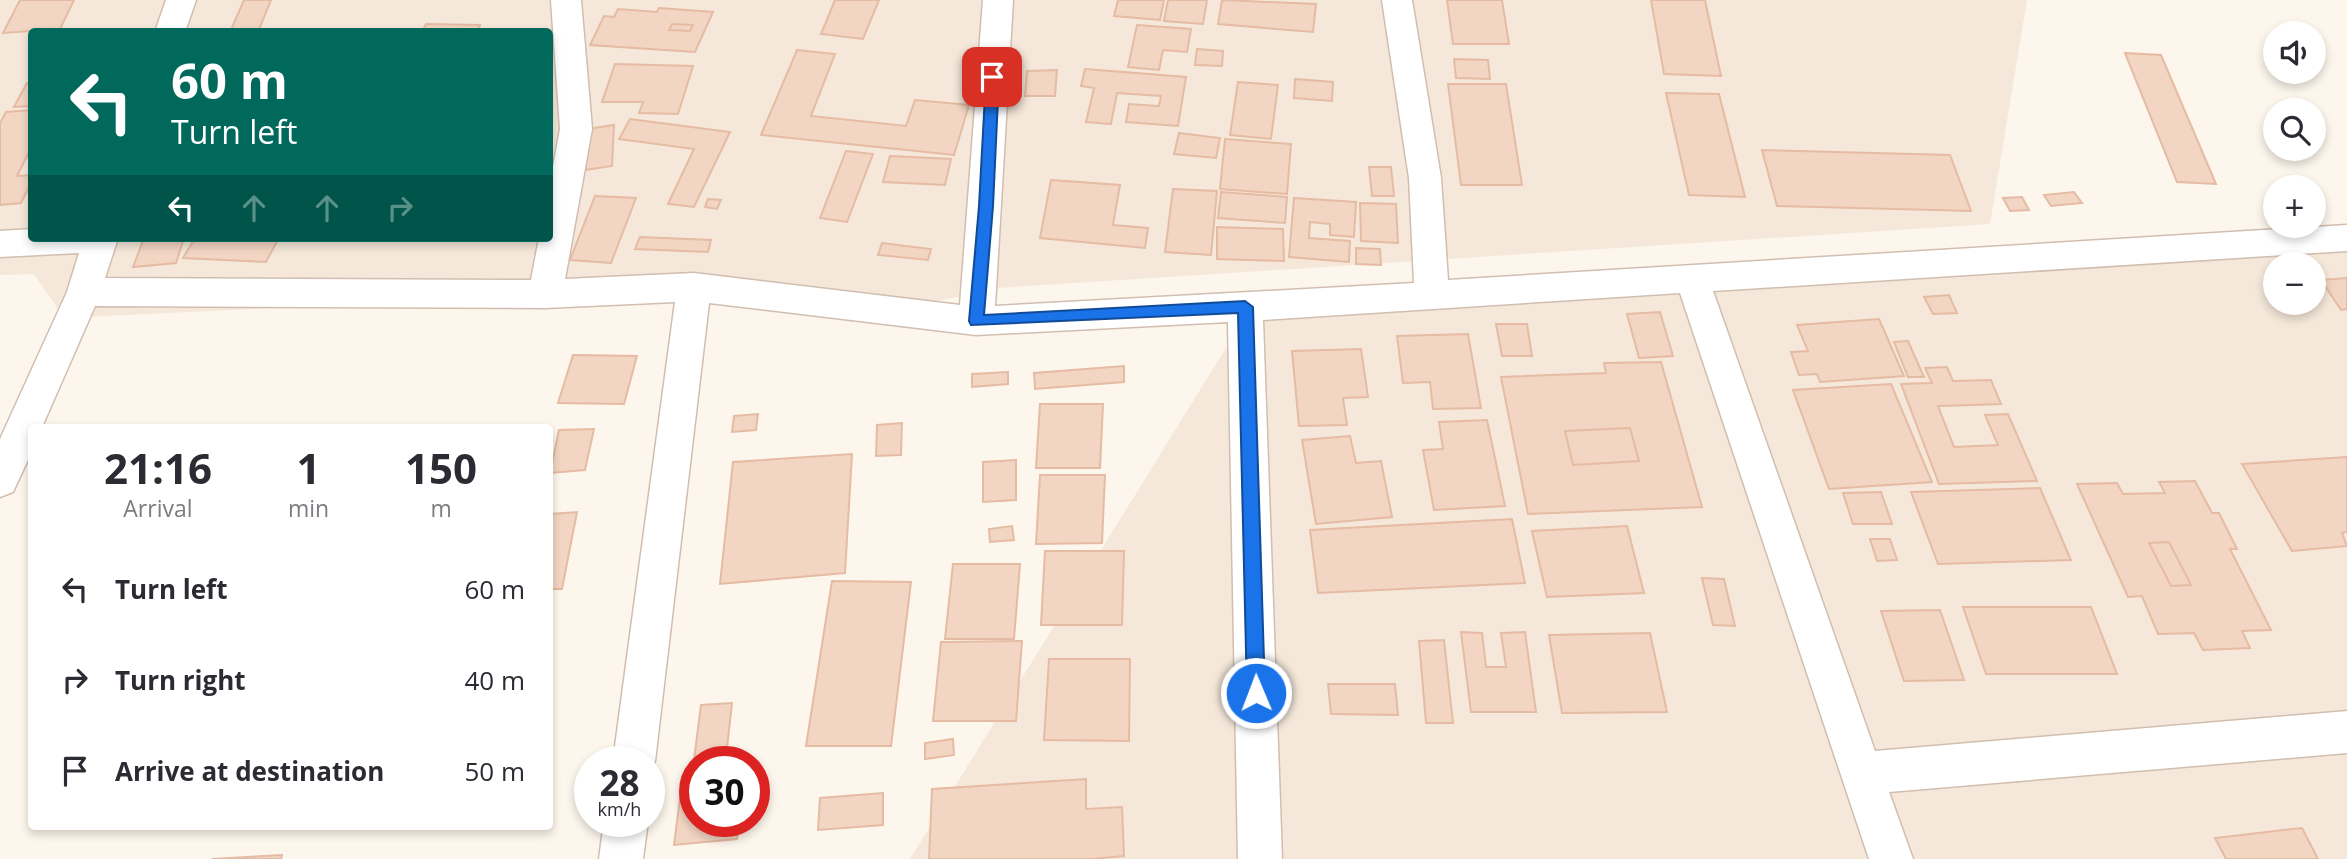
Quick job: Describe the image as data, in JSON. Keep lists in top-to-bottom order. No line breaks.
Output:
{"page":{"map_buttons":["+","−"],"turn":["60 m","Turn left"],"eta":["21:16","Arrival","1","min","150","m"],"list":[{"name":"Turn left","value":"60 m"},{"name":"Turn right","value":"40 m"},{"name":"Arrive at destination","value":"50 m"}],"speed":"28 km/h","limit":"30"}}
